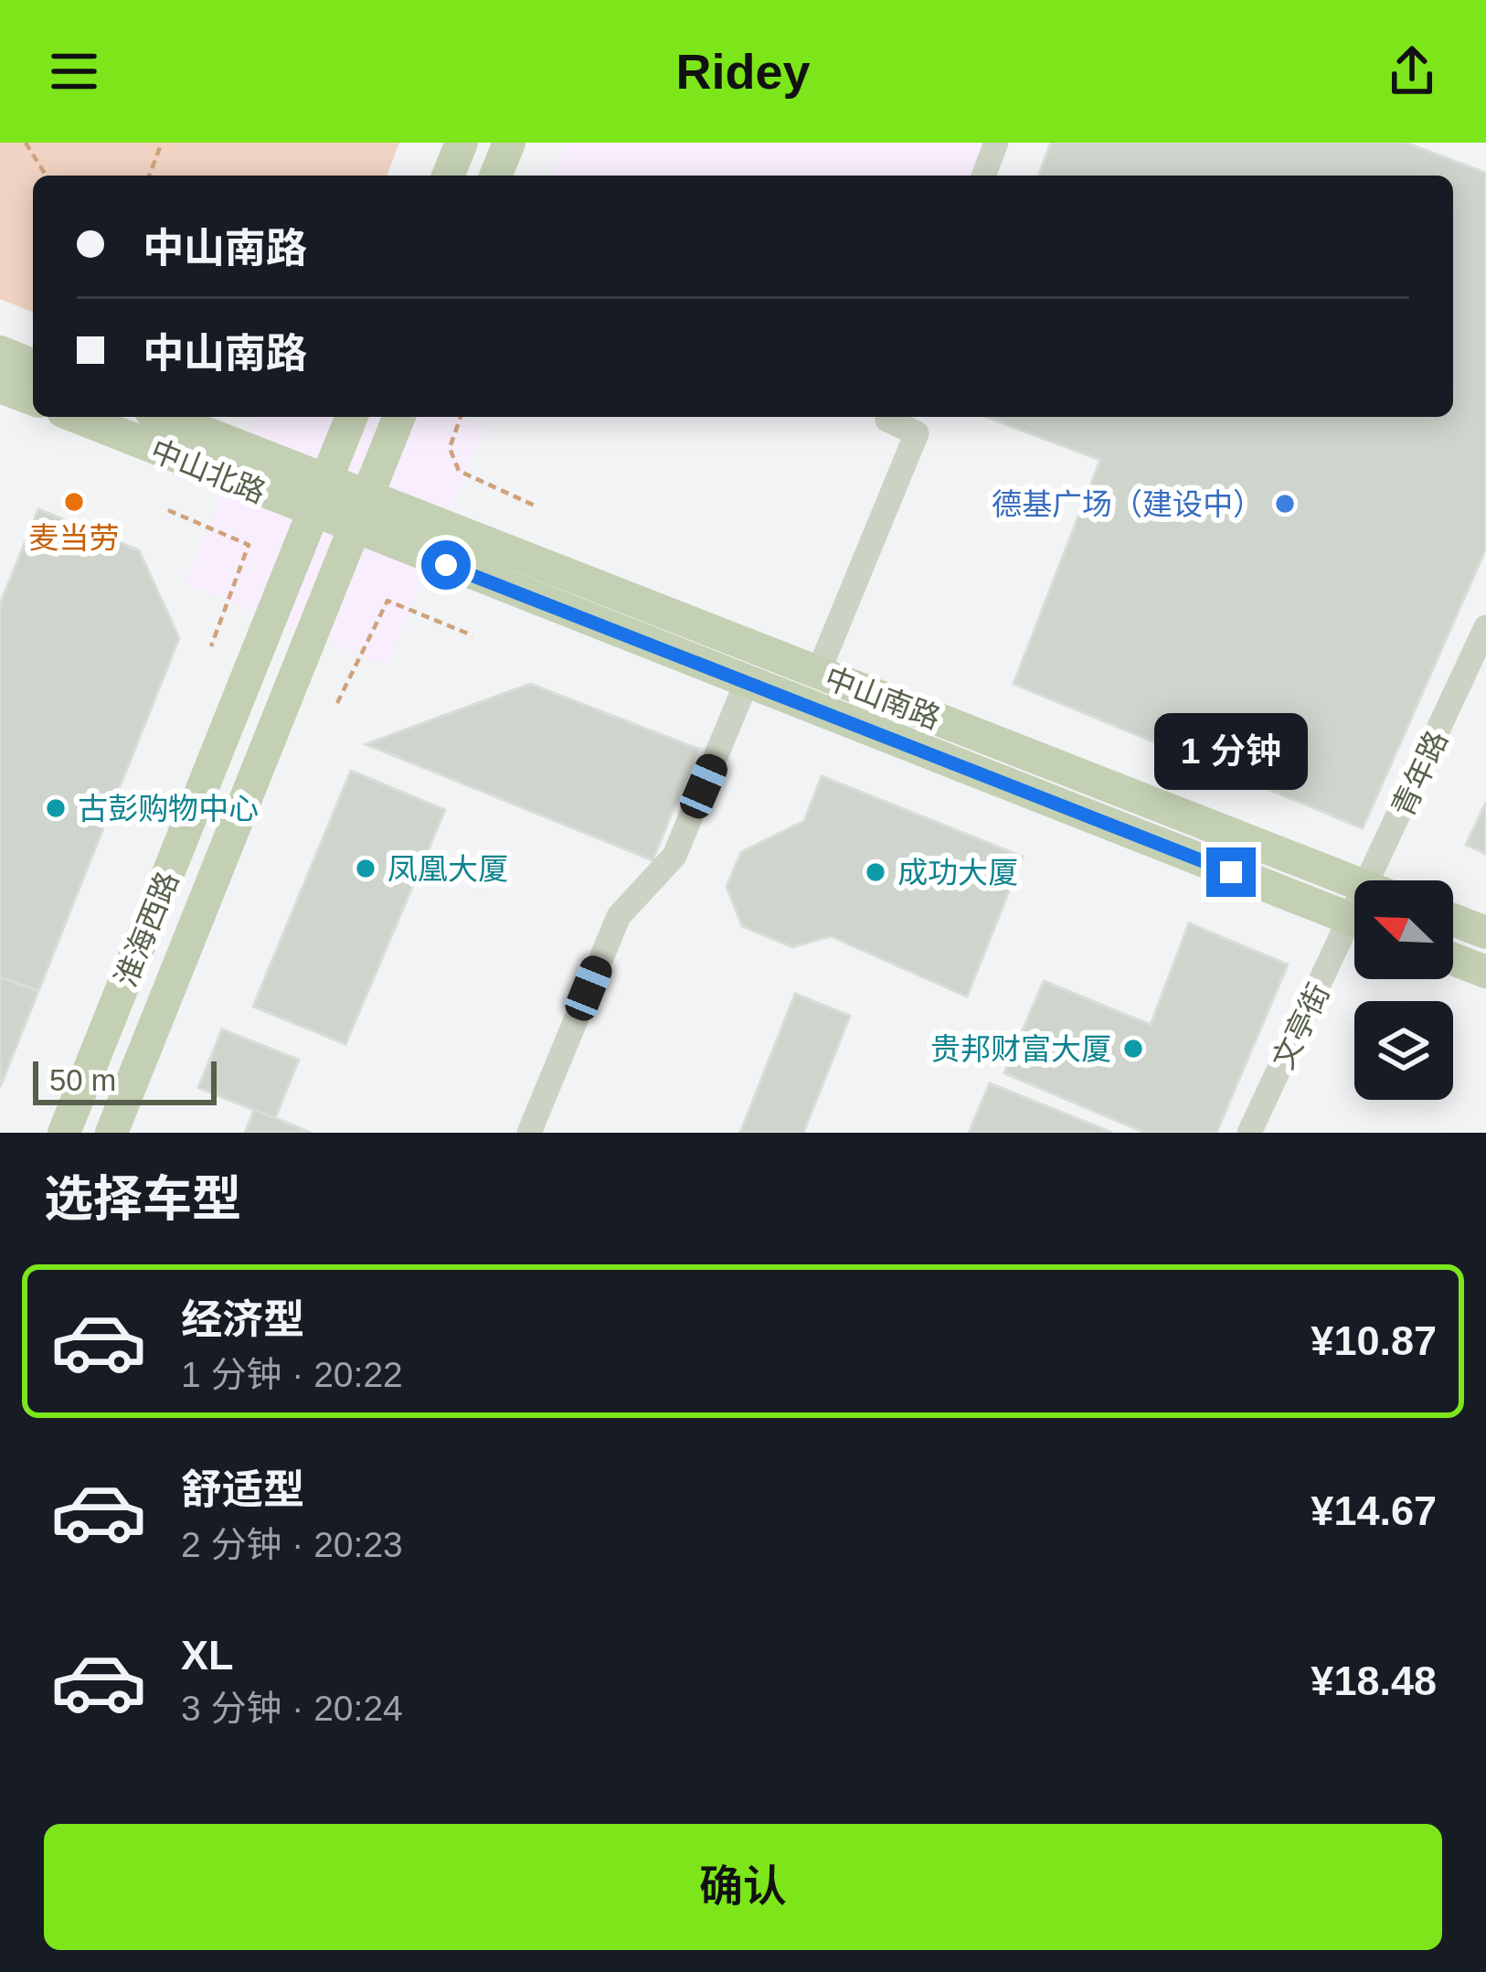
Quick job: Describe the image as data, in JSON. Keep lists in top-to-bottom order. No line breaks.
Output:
{"streets":{"main road":["中山北路","中山南路","淮海西路"],"street":["青年路","文亭街"]},"crossings":[["中山北路","中山南路"],["中山北路","淮海西路"],["中山南路","淮海西路"]],"places":["麦当劳","德基广场（建设中）","古彭购物中心","凤凰大厦","成功大厦","贵邦财富大厦"],"scale_bar":"50 m","north":"top left","page":{"header":"Ridey","banner":["中山南路","中山南路"],"bubble":"1 分钟","scale":"50 m","heading":"选择车型","list":[{"name":"经济型","note":"1 分钟 · 20:22","value":"¥10.87"},{"name":"舒适型","note":"2 分钟 · 20:23","value":"¥14.67"},{"name":"XL","note":"3 分钟 · 20:24","value":"¥18.48"}],"buttons":"确认"}}
